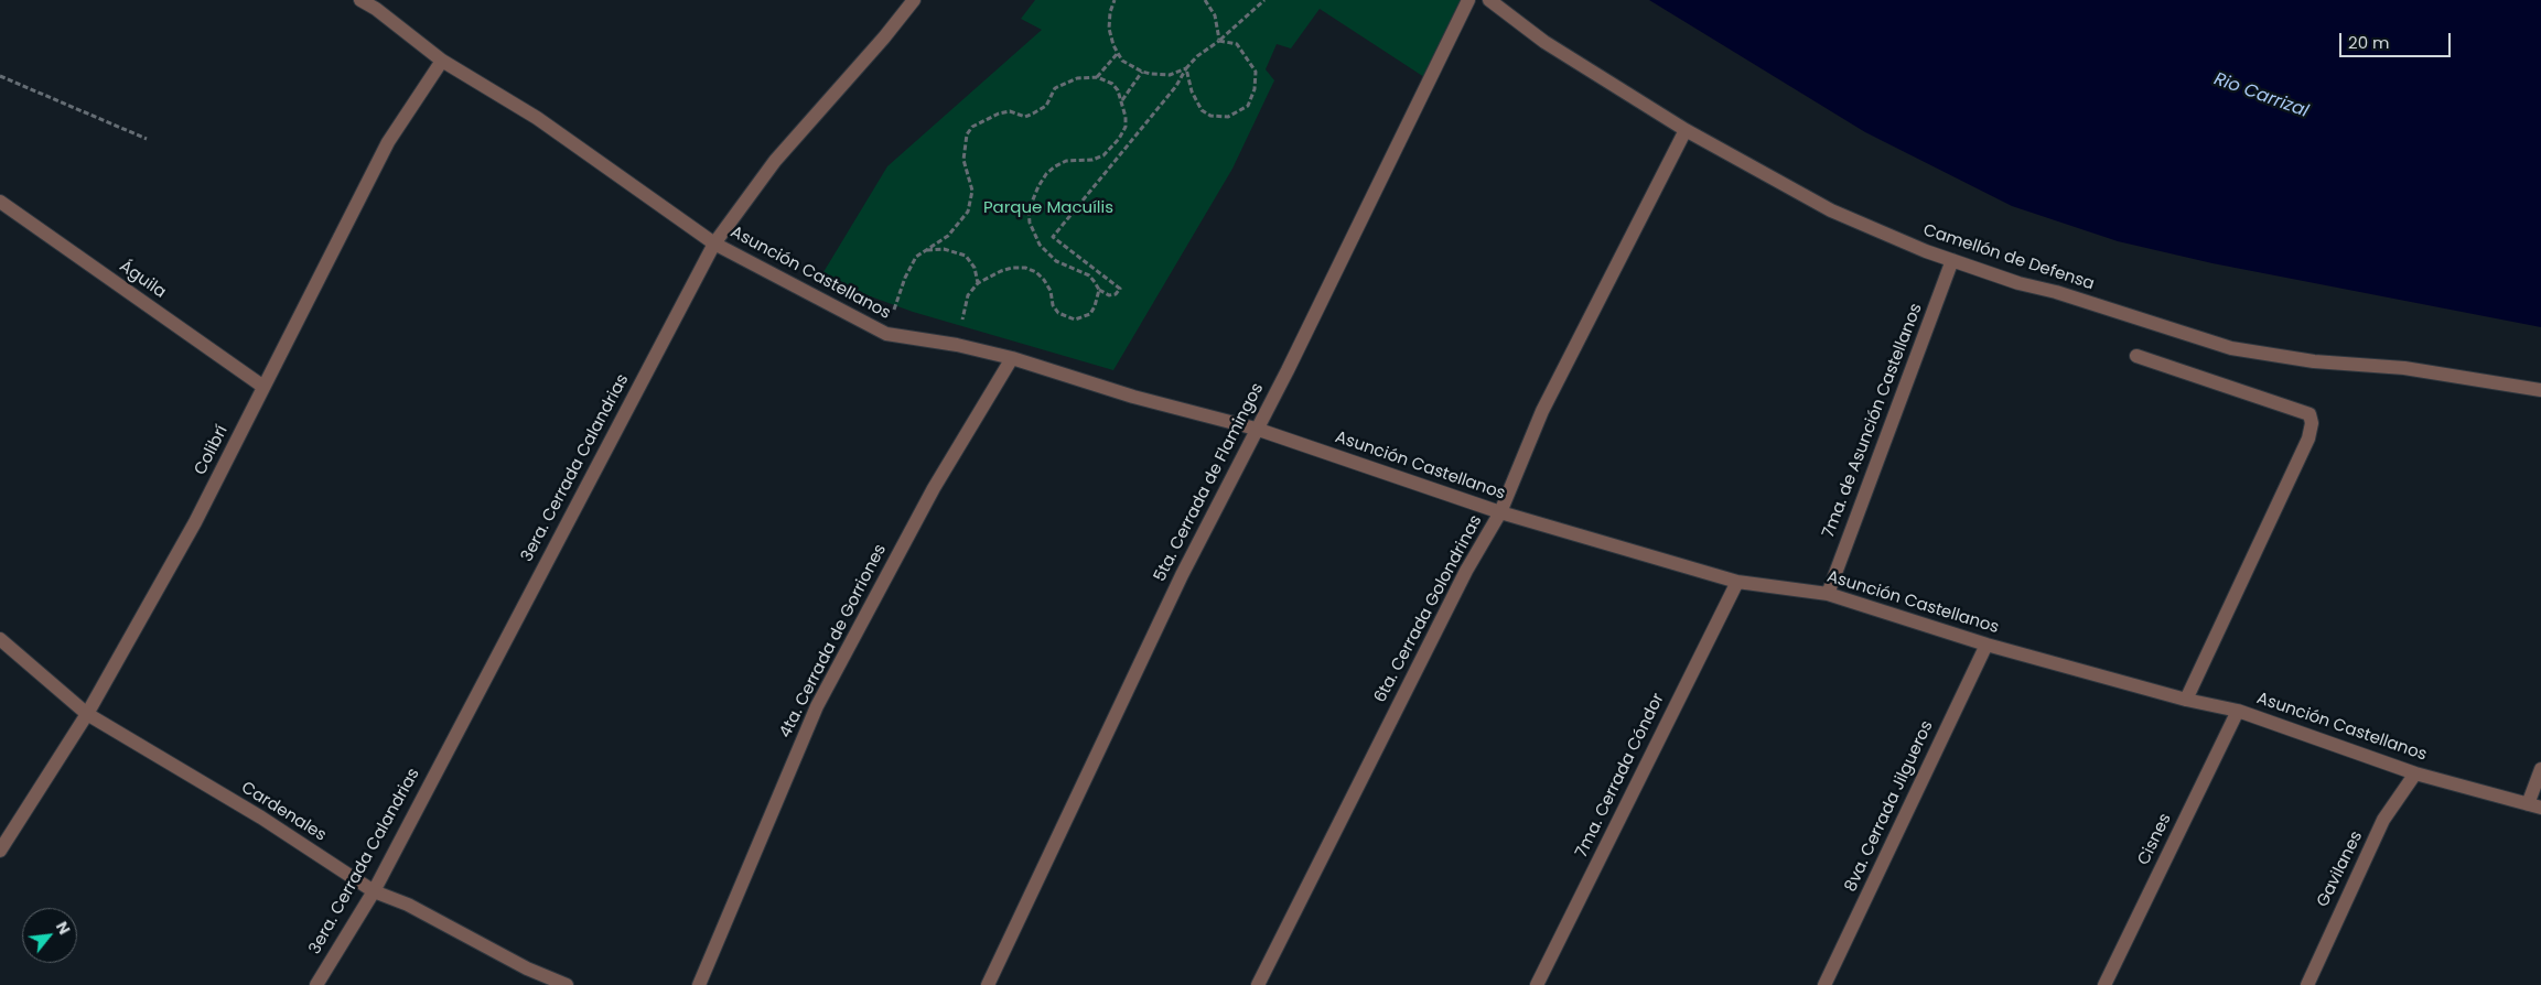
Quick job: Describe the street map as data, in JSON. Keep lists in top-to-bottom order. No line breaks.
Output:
{"streets":{"street":["Camellón de Defensa","Asunción Castellanos","Águila","7ma. de Asunción Castellanos","Colibrí","3era. Cerrada Calandrias","5ta. Cerrada de Flamingos","6ta. Cerrada Golondrinas","4ta. Cerrada de Gorriones","7ma. Cerrada Cóndor","8va. Cerrada Jilgueros","Cardenales","Cisnes","Gavilanes"]},"crossings":[["Camellón de Defensa","7ma. de Asunción Castellanos"],["Camellón de Defensa","6ta. Cerrada Golondrinas"],["Asunción Castellanos","7ma. de Asunción Castellanos"],["Asunción Castellanos","Colibrí"],["Asunción Castellanos","3era. Cerrada Calandrias"],["Asunción Castellanos","5ta. Cerrada de Flamingos"],["Asunción Castellanos","6ta. Cerrada Golondrinas"],["Asunción Castellanos","4ta. Cerrada de Gorriones"],["Asunción Castellanos","7ma. Cerrada Cóndor"],["Asunción Castellanos","8va. Cerrada Jilgueros"],["Asunción Castellanos","Cisnes"],["Asunción Castellanos","Gavilanes"],["Águila","Colibrí"],["Colibrí","Cardenales"],["3era. Cerrada Calandrias","Cardenales"]],"water":["Rio Carrizal"],"parks":["Parque Macuílis"],"scale_bar":"20 m","north":"top right"}
